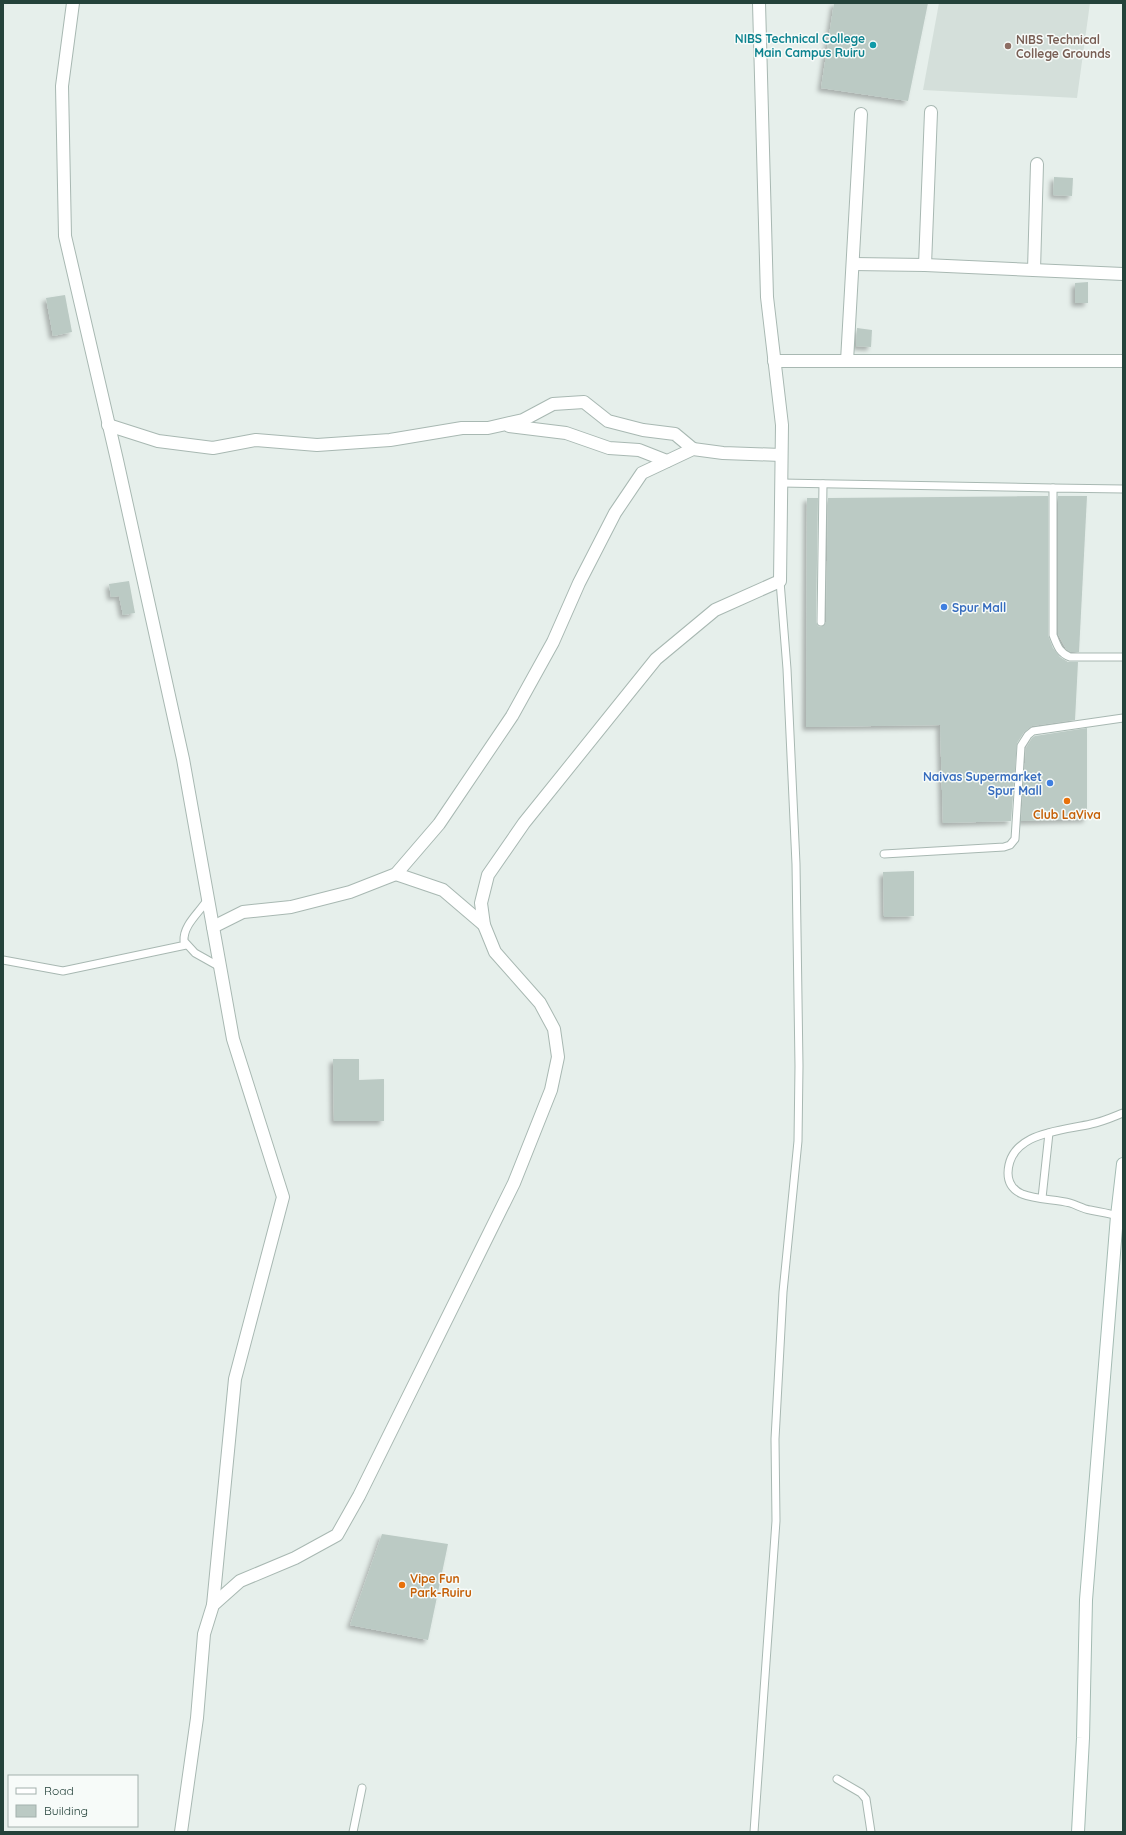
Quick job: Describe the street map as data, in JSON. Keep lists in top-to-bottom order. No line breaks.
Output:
{"places":["NIBS Technical College Main Campus Ruiru","NIBS Technical College Grounds","Spur Mall","Naivas Supermarket Spur Mall","Club LaViva","Vipe Fun Park-Ruiru"],"legend":["Road","Building"]}
